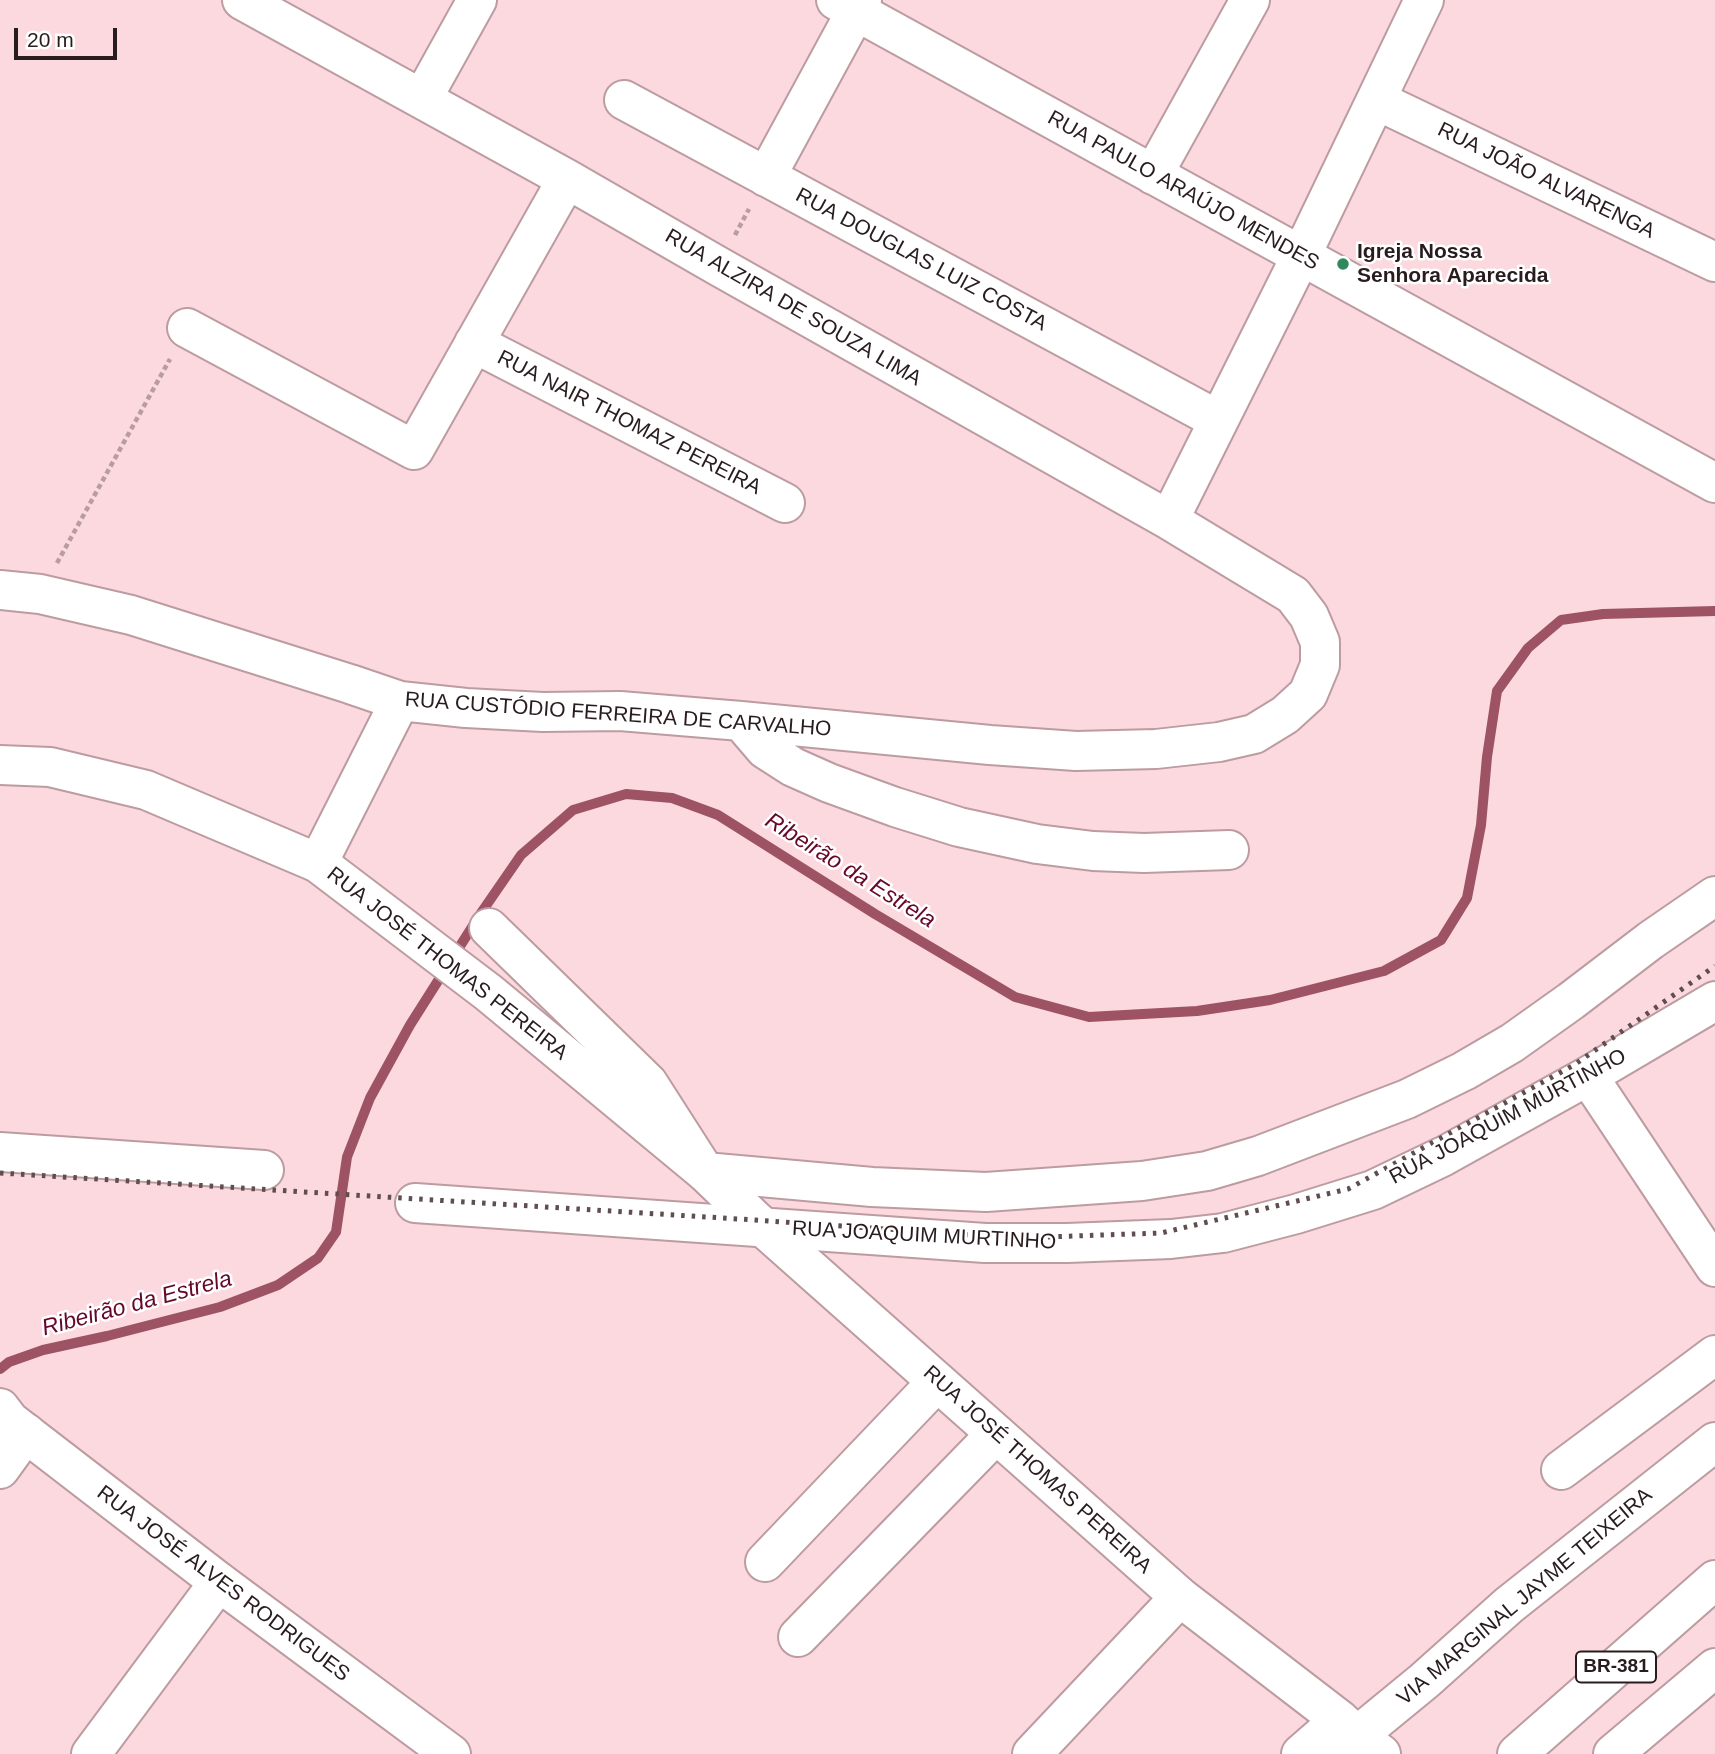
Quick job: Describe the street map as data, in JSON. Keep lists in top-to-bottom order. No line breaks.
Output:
{"streets":{"main road":["RUA JOÃO ALVARENGA","RUA PAULO ARAÚJO MENDES","RUA DOUGLAS LUIZ COSTA","RUA ALZIRA DE SOUZA LIMA","RUA NAIR THOMAZ PEREIRA","RUA CUSTÓDIO FERREIRA DE CARVALHO","RUA JOSÉ THOMAS PEREIRA","RUA JOAQUIM MURTINHO","RUA JOSÉ ALVES RODRIGUES","VIA MARGINAL JAYME TEIXEIRA","BR-381"]},"crossings":[["RUA ALZIRA DE SOUZA LIMA","RUA CUSTÓDIO FERREIRA DE CARVALHO"],["RUA JOSÉ THOMAS PEREIRA","RUA JOAQUIM MURTINHO"],["RUA JOSÉ THOMAS PEREIRA","VIA MARGINAL JAYME TEIXEIRA"]],"water":["Ribeirão da Estrela"],"places":["Igreja Nossa Senhora Aparecida"],"scale_bar":"20 m"}
